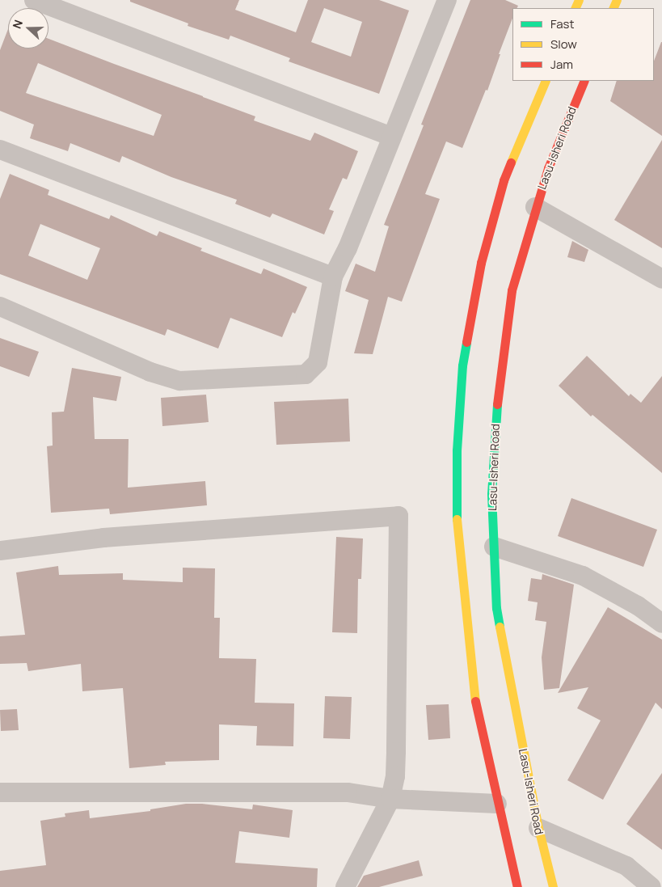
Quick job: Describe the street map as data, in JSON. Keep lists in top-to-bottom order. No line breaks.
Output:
{"streets":{"main road":["Lasu-Isheri Road"]},"legend":["Fast","Slow","Jam"],"north":"left"}
